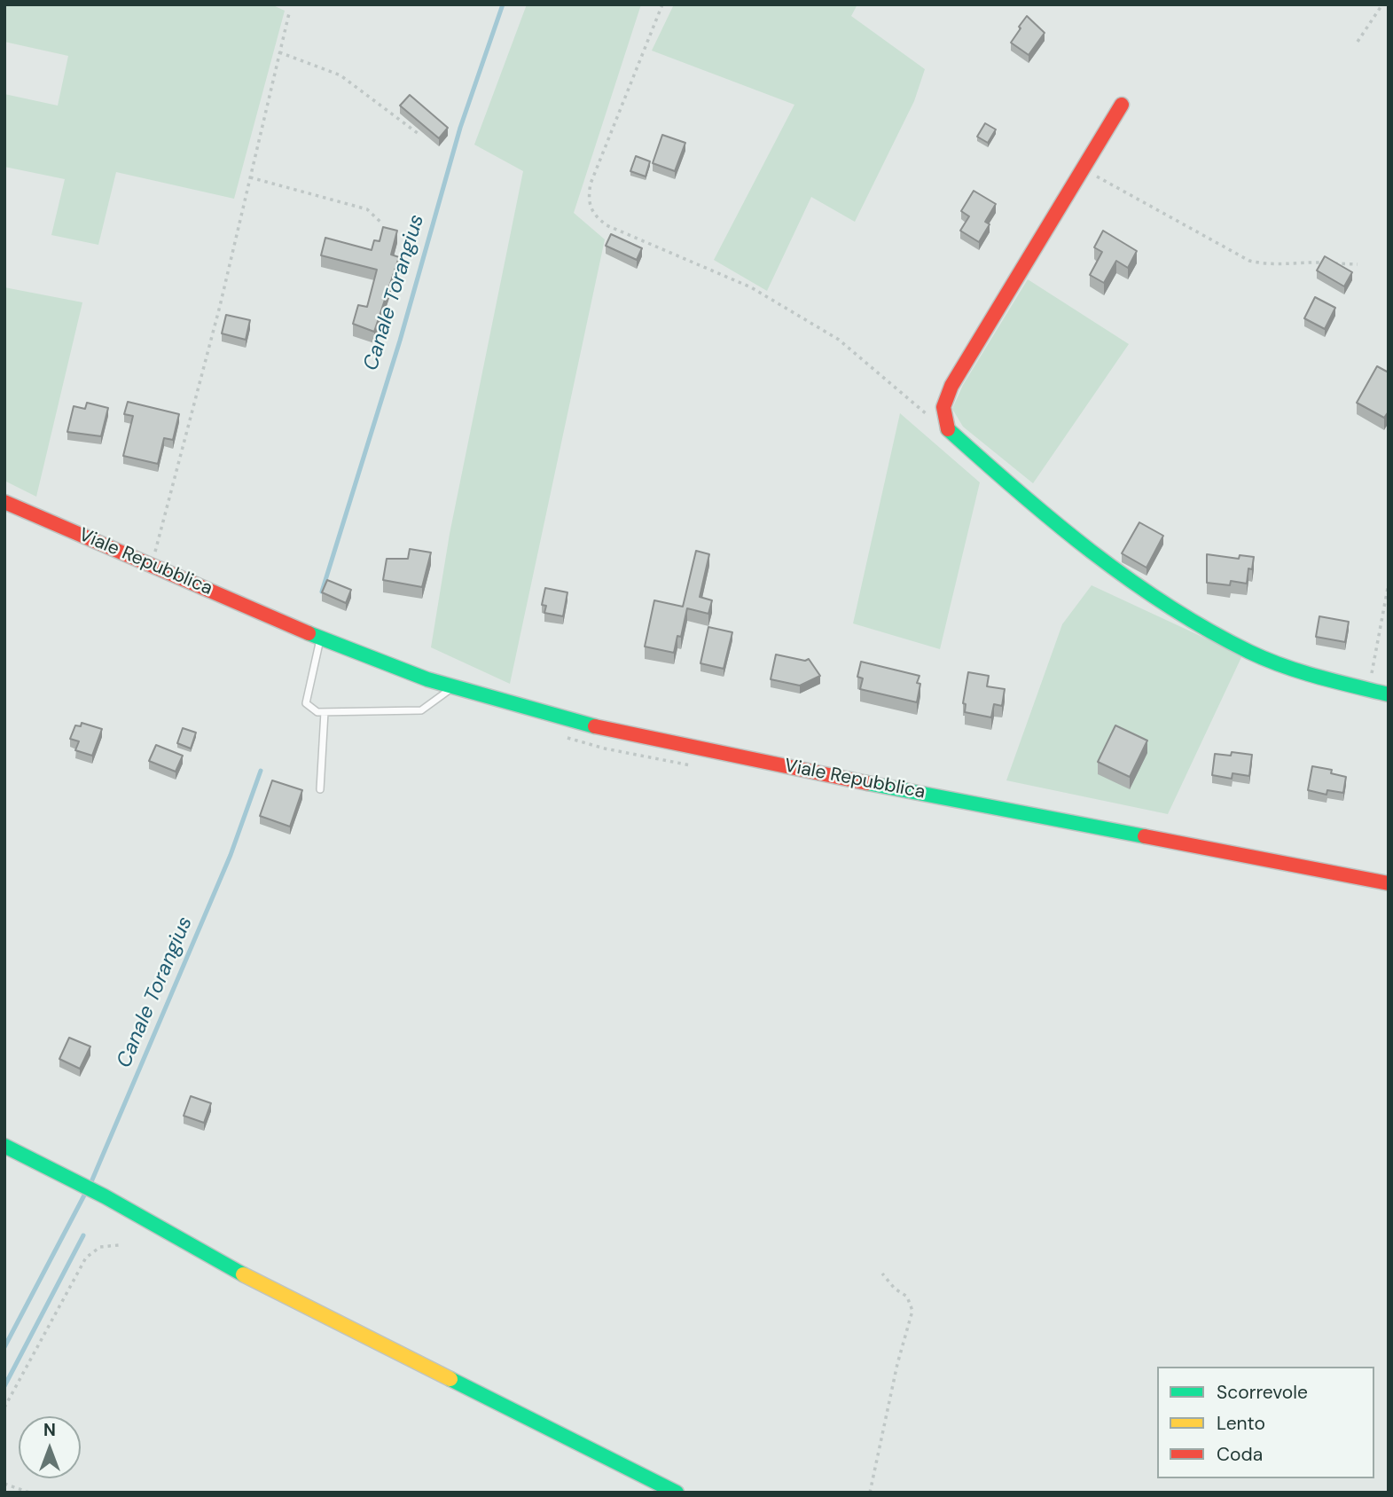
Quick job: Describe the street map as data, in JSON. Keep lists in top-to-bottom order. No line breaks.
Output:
{"streets":{"street":["Viale Repubblica"]},"water":["Canale Torangius"],"legend":["Scorrevole","Lento","Coda"],"north":"top"}
